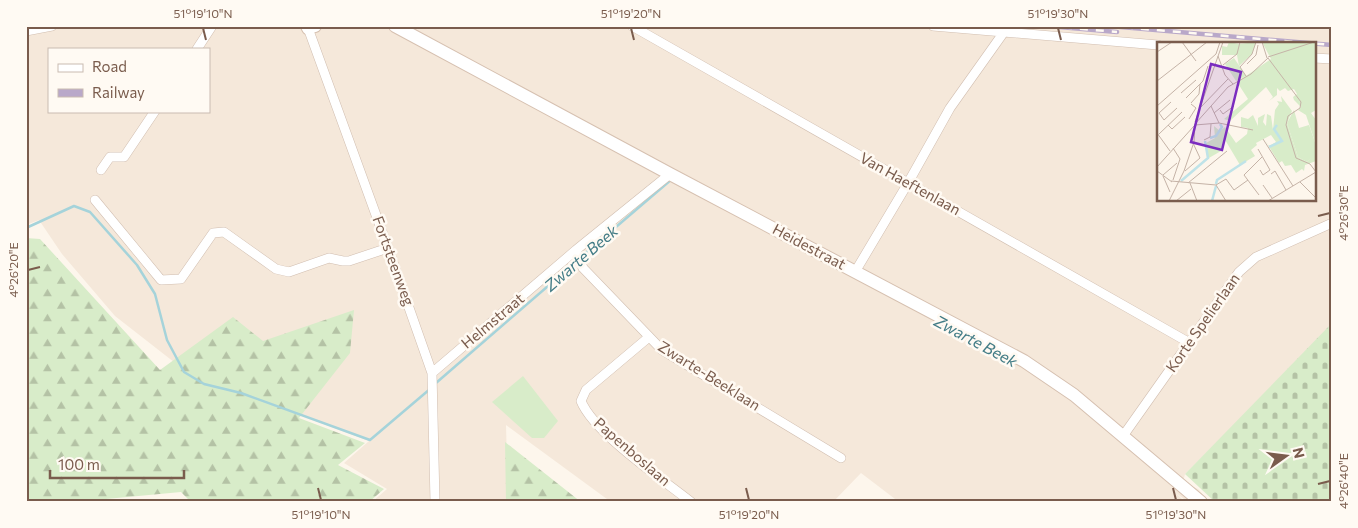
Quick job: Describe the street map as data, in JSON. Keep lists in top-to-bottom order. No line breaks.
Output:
{"streets":{"street":["Van Haeftenlaan","Heidestraat","Fortsteenweg","Helmstraat","Korte Spelierlaan","Zwarte-Beeklaan","Papenboslaan"]},"crossings":[["Van Haeftenlaan","Korte Spelierlaan"],["Heidestraat","Helmstraat"],["Heidestraat","Korte Spelierlaan"],["Fortsteenweg","Helmstraat"],["Helmstraat","Zwarte-Beeklaan"],["Zwarte-Beeklaan","Papenboslaan"]],"water":["Zwarte Beek"],"legend":["Road","Railway"],"scale_bar":"100 m","north":"right","coordinates":["51°19'10\"N","51°19'20\"N","51°19'30\"N","4°26'30\"E","4°26'20\"E","4°26'40\"E"]}
